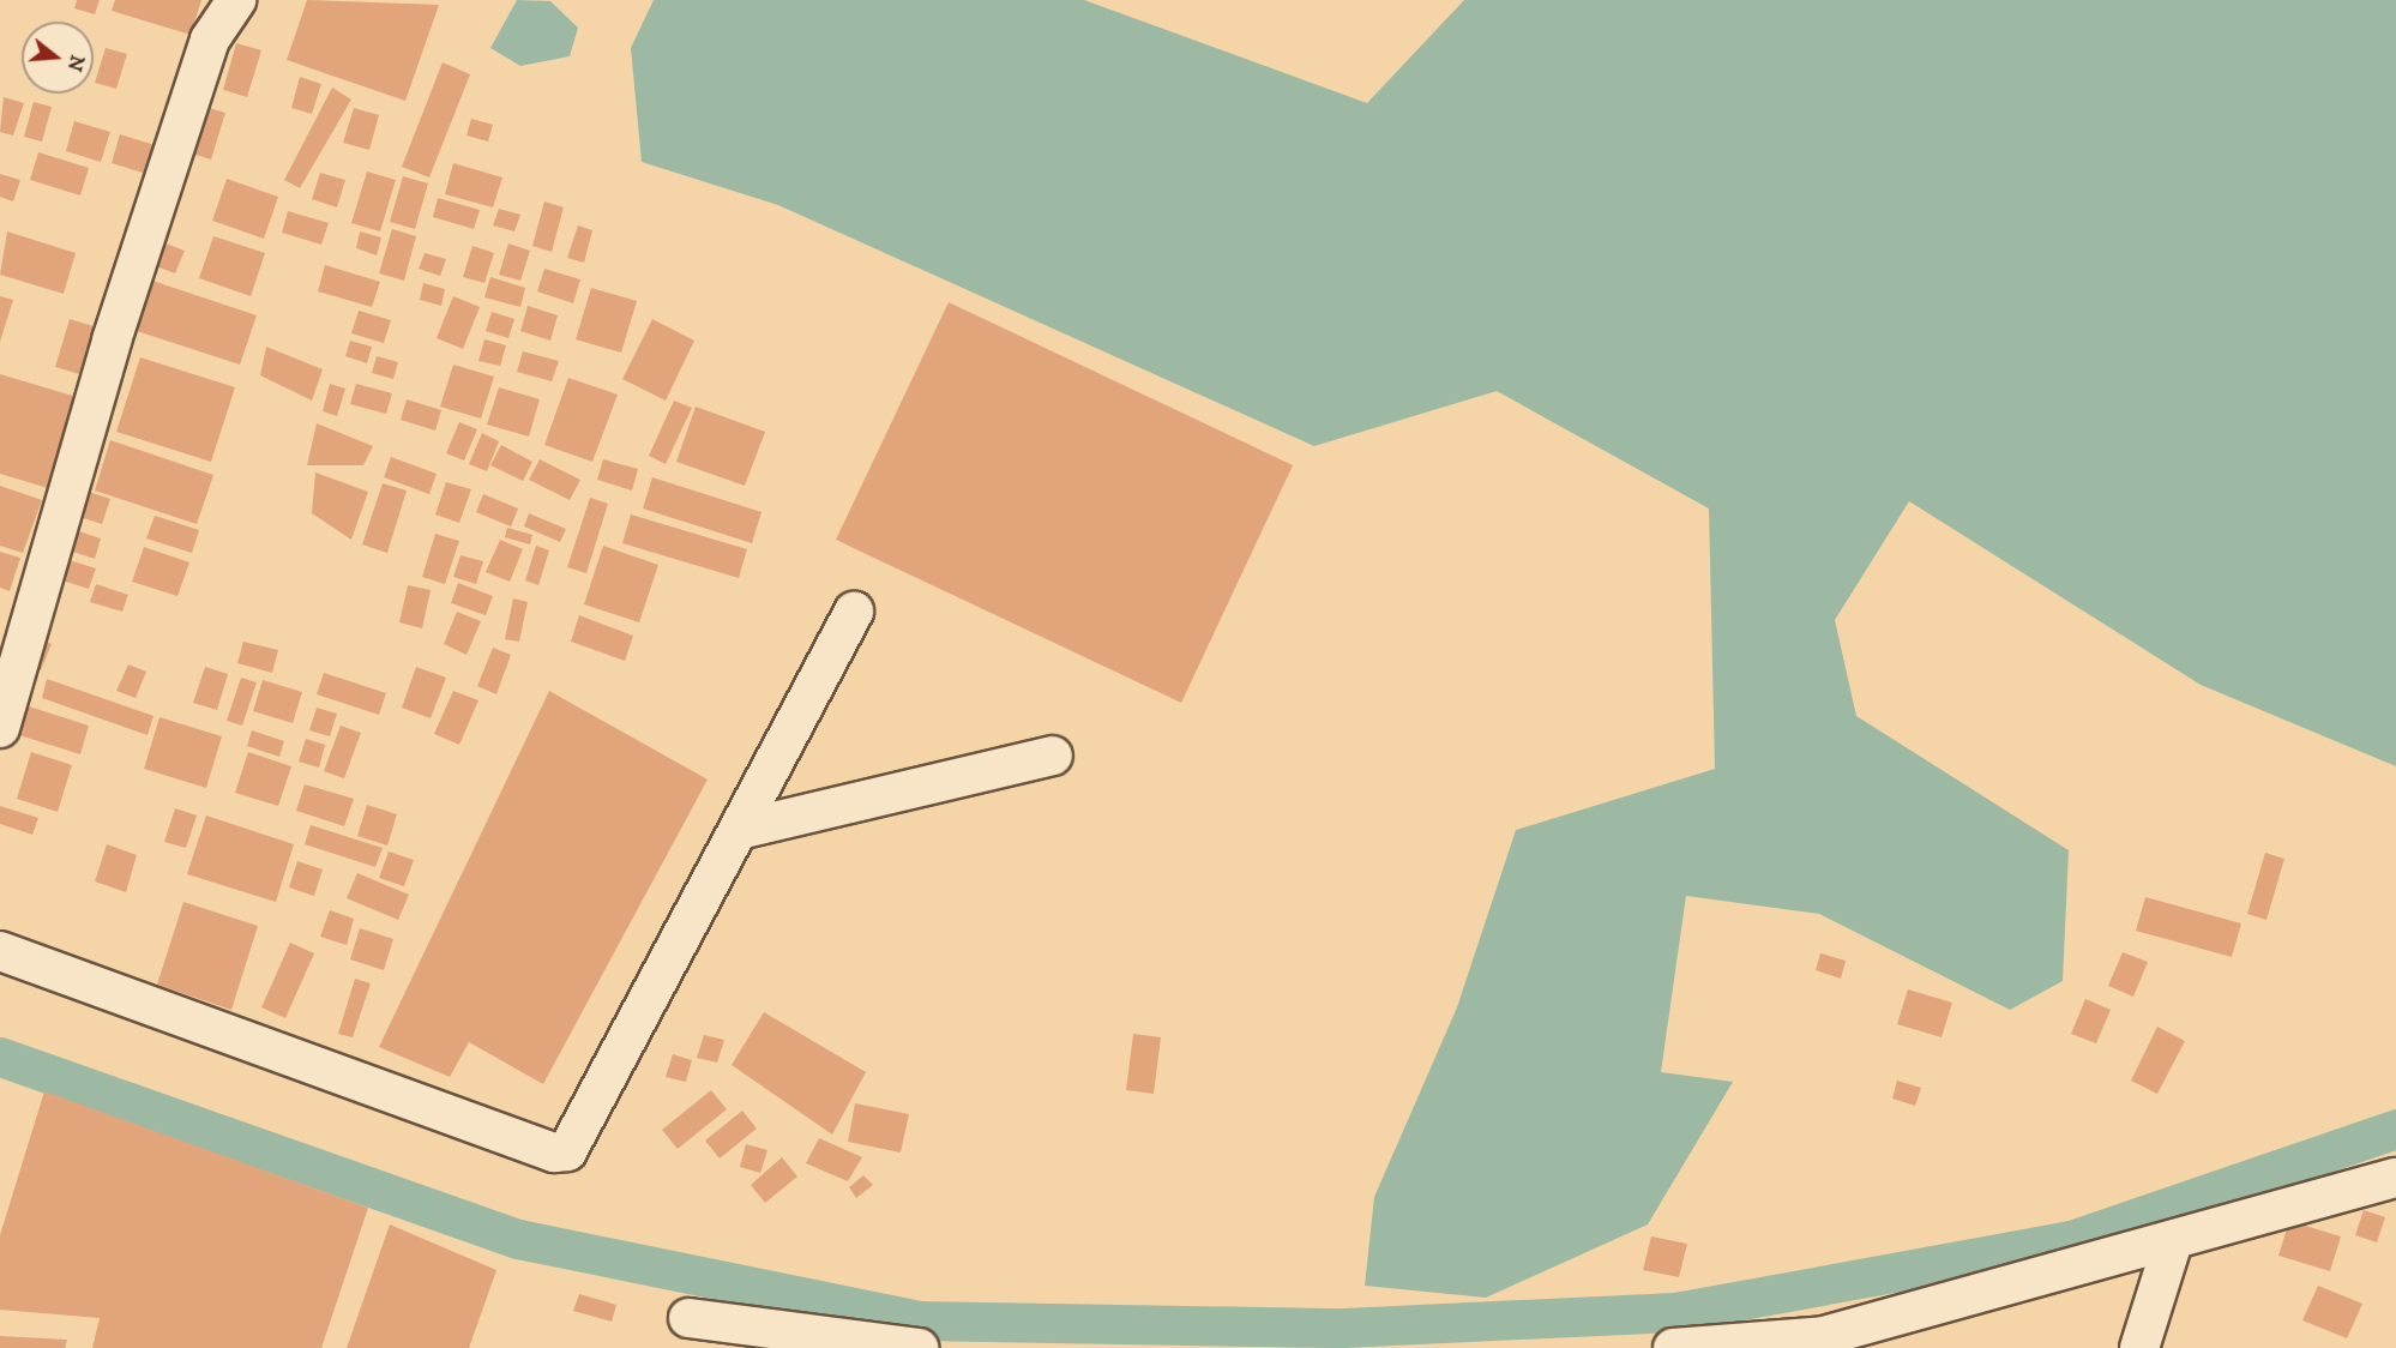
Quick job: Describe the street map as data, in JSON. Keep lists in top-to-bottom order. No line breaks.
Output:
{"north":"right"}
